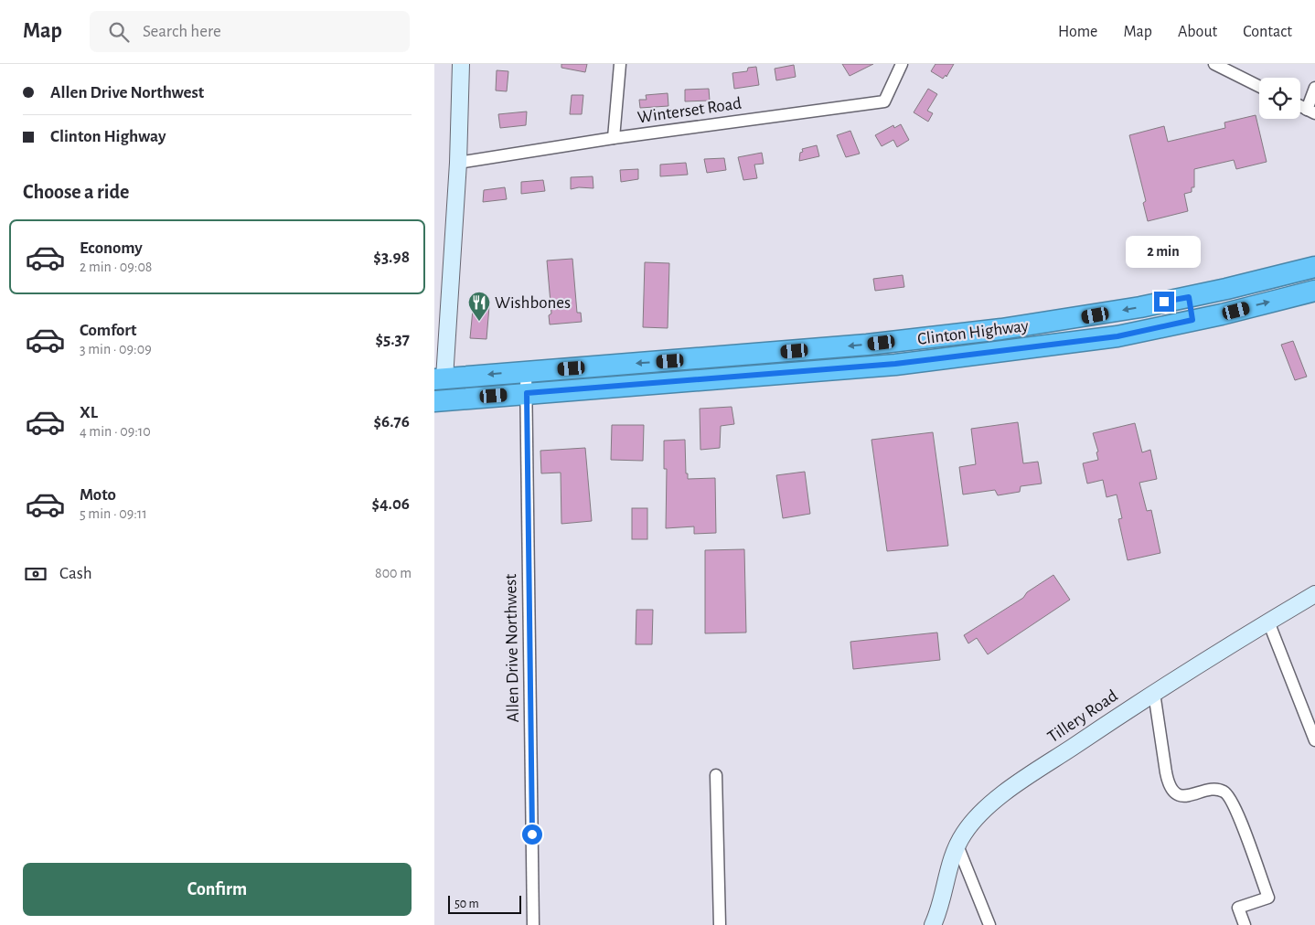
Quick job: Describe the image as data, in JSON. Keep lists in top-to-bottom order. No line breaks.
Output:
{"streets":{"highway":["Clinton Highway"],"street":["Winterset Road","Allen Drive Northwest","Tillery Road"]},"crossings":[["Clinton Highway","Allen Drive Northwest"]],"places":{"restaurant":["Wishbones"]},"scale_bar":"50 m","page":{"header":"Map","search":"Search here","nav":["Home","Map","About","Contact"],"banner":["Allen Drive Northwest","Clinton Highway"],"heading":"Choose a ride","list":[{"name":"Economy","note":"2 min · 09:08","value":"$3.98"},{"name":"Comfort","note":"3 min · 09:09","value":"$5.37"},{"name":"XL","note":"4 min · 09:10","value":"$6.76"},{"name":"Moto","note":"5 min · 09:11","value":"$4.06"}],"bubble":"2 min","pay":["Cash","800 m"],"buttons":"Confirm","scale":"50 m"}}
